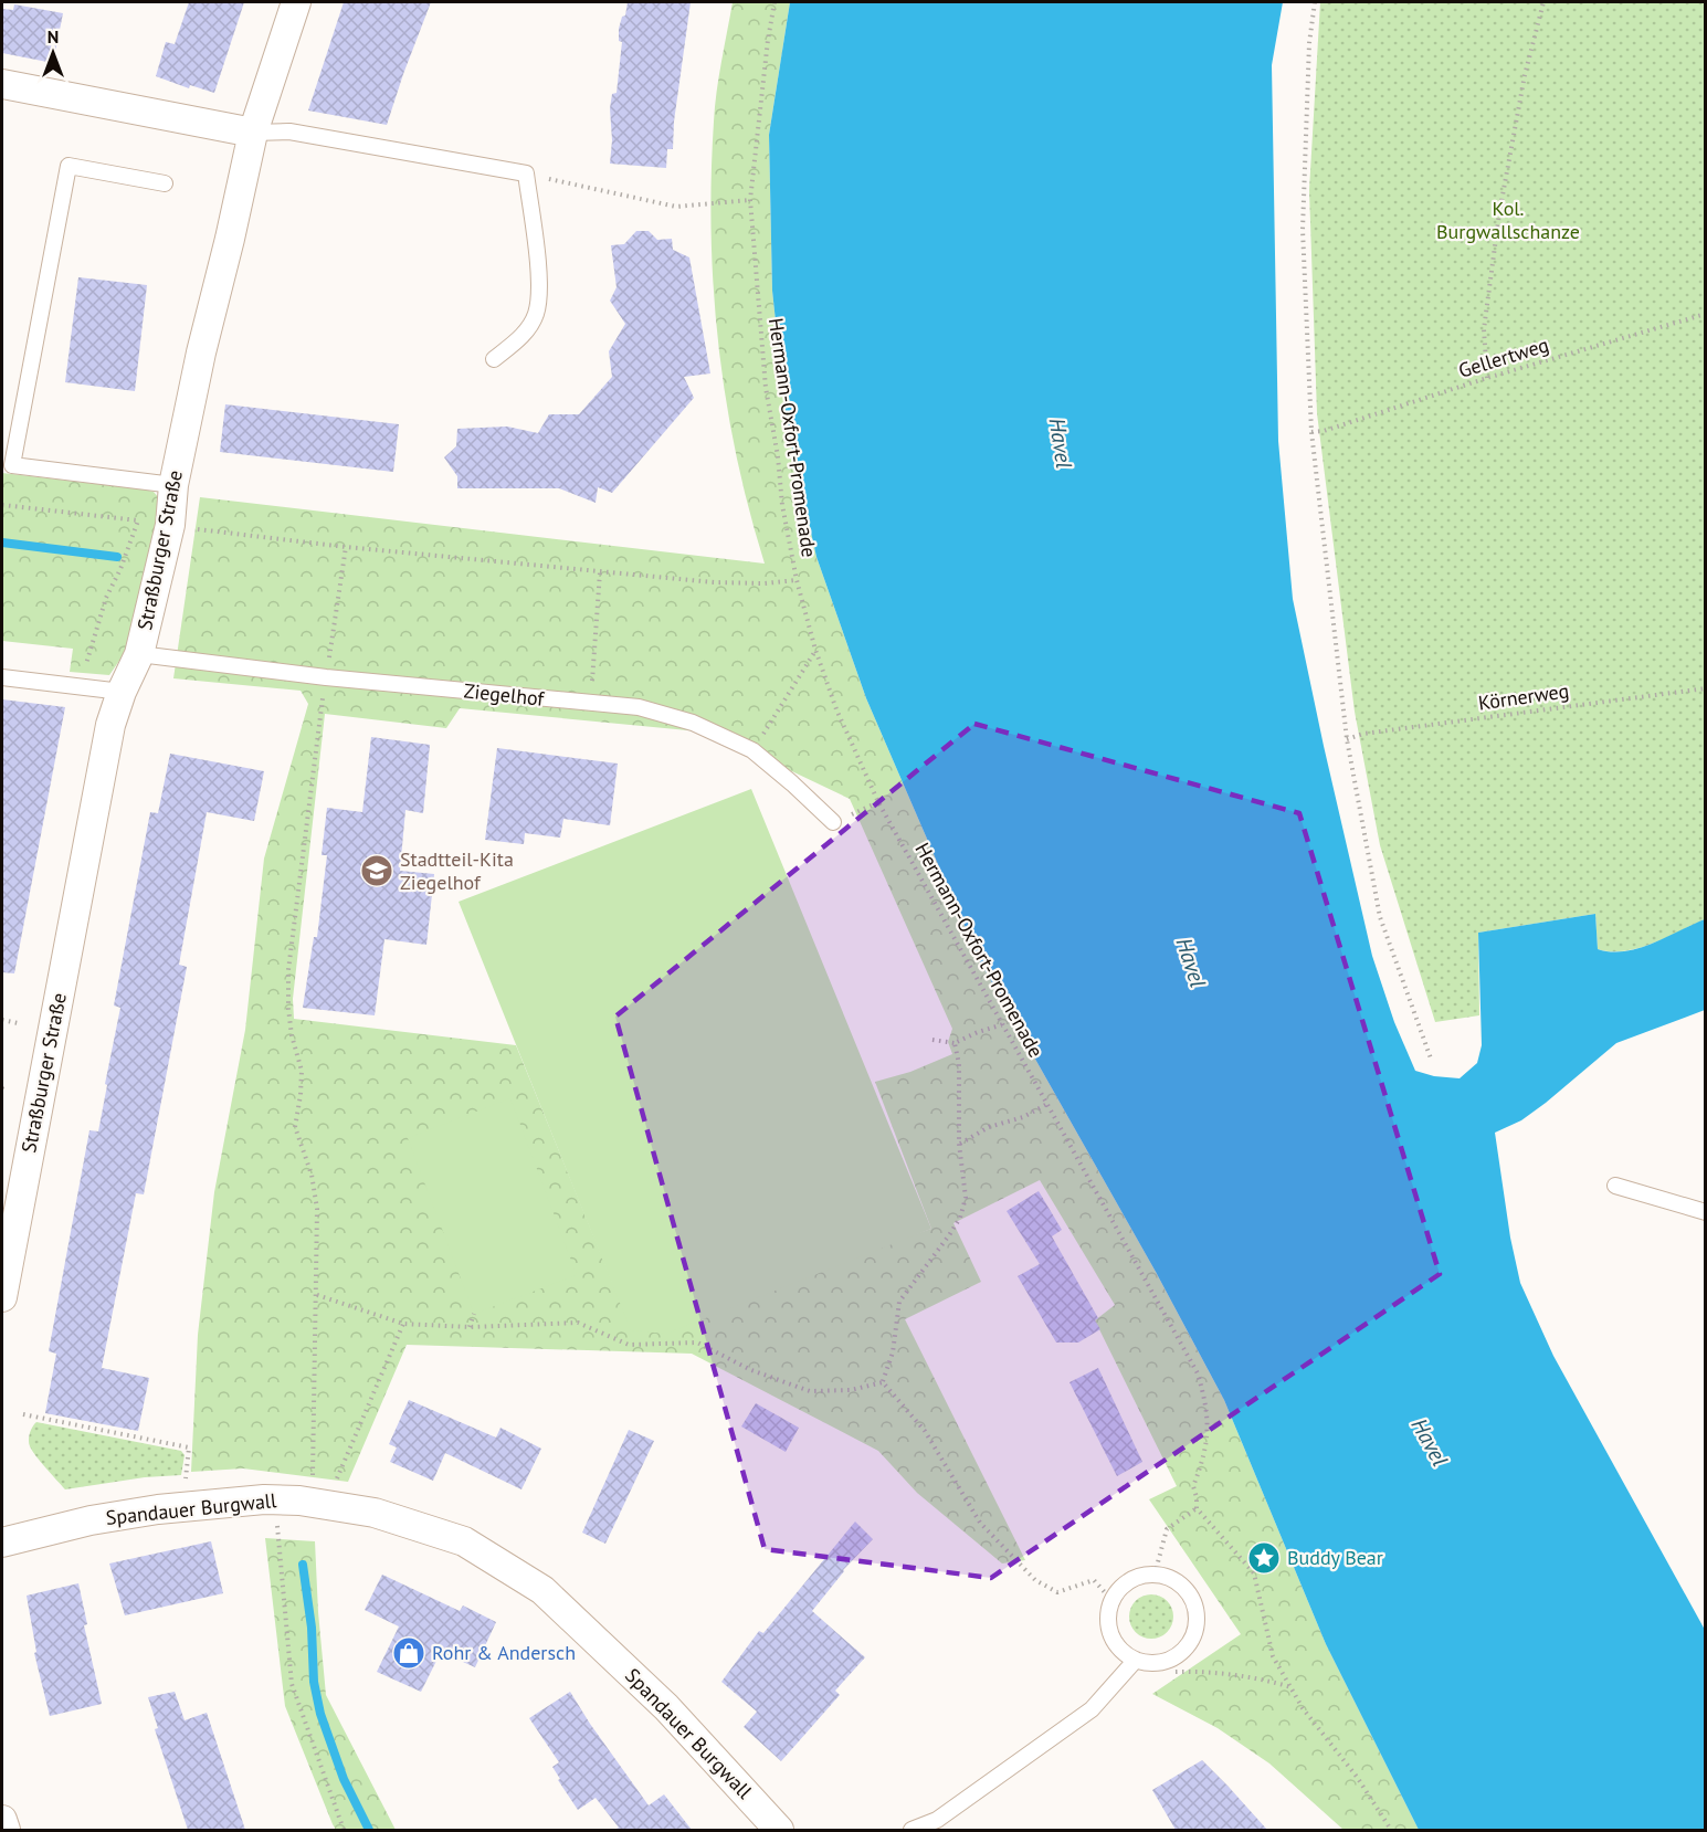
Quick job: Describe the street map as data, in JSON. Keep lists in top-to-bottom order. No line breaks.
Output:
{"streets":{"street":["Straßburger Straße","Spandauer Burgwall"],"lane":["Ziegelhof"],"path":["Gellertweg","Hermann-Oxfort-Promenade","Körnerweg"]},"crossings":[["Straßburger Straße","Ziegelhof"]],"water":["Havel"],"parks":["Kol. Burgwallschanze"],"places":{"school or university":["Stadtteil-Kita Ziegelhof"],"place":["Buddy Bear"],"shop":["Rohr & Andersch"]},"north":"top"}
